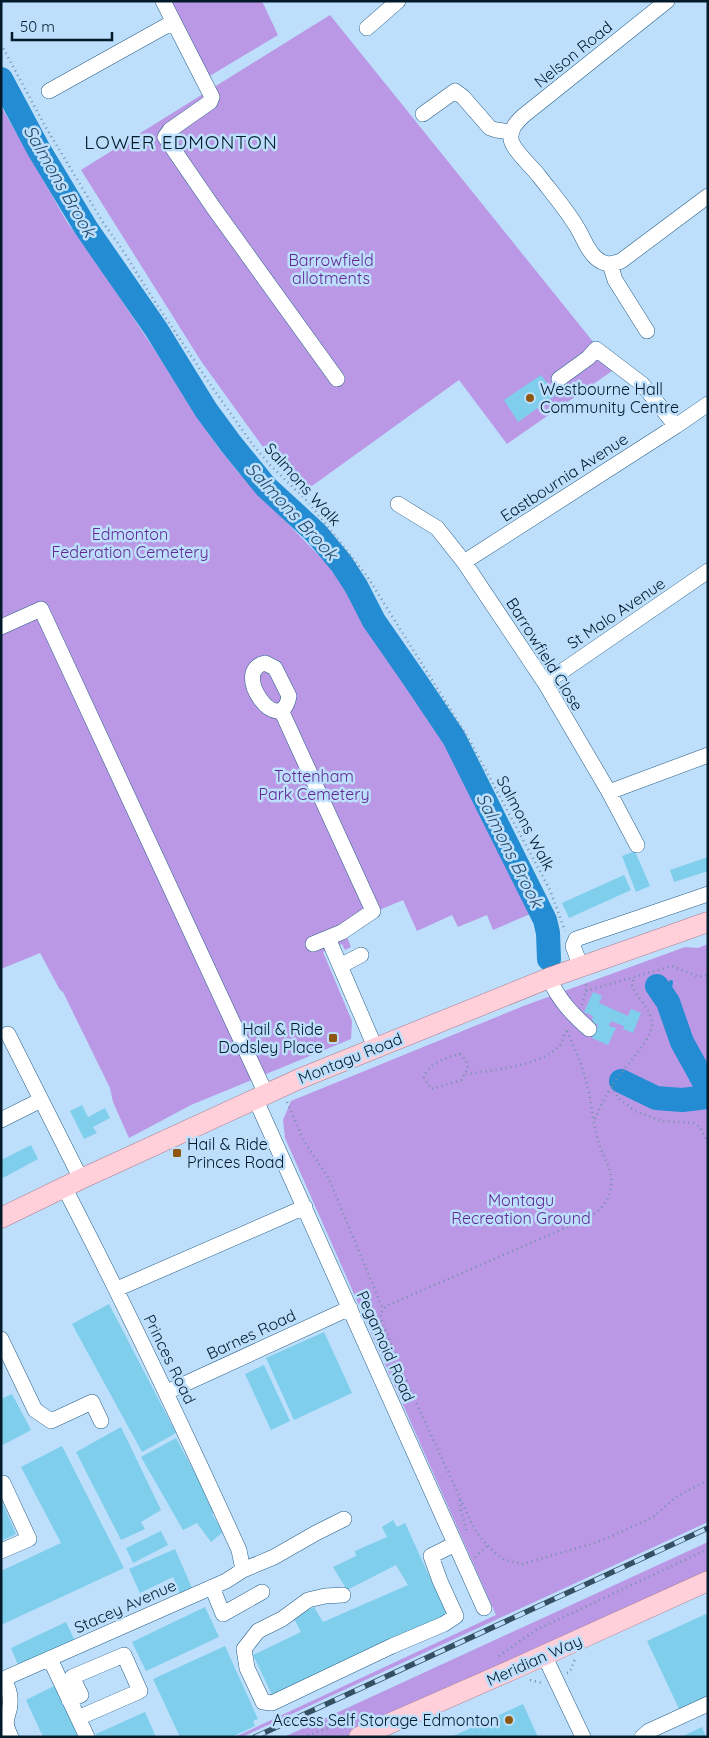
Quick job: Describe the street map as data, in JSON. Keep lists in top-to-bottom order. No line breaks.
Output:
{"streets":{"main road":["Montagu Road","Meridian Way"],"street":["Nelson Road","Eastbournia Avenue","St Malo Avenue","Barrowfield Close","Barnes Road","Pegamoid Road","Princes Road","Stacey Avenue"],"path":["Salmons Walk"]},"crossings":[["Eastbournia Avenue","Barrowfield Close"],["St Malo Avenue","Barrowfield Close"],["Montagu Road","Pegamoid Road"],["Montagu Road","Princes Road"],["Barnes Road","Pegamoid Road"],["Barnes Road","Princes Road"],["Princes Road","Stacey Avenue"]],"districts":["LOWER EDMONTON"],"water":["Salmons Brook"],"parks":["Barrowfield allotments","Edmonton Federation Cemetery","Tottenham Park Cemetery","Montagu Recreation Ground"],"places":{"other":["Westbourne Hall Community Centre","Access Self Storage Edmonton"],"transit":["Hail & Ride Dodsley Place","Hail & Ride Princes Road"]},"scale_bar":"50 m"}
